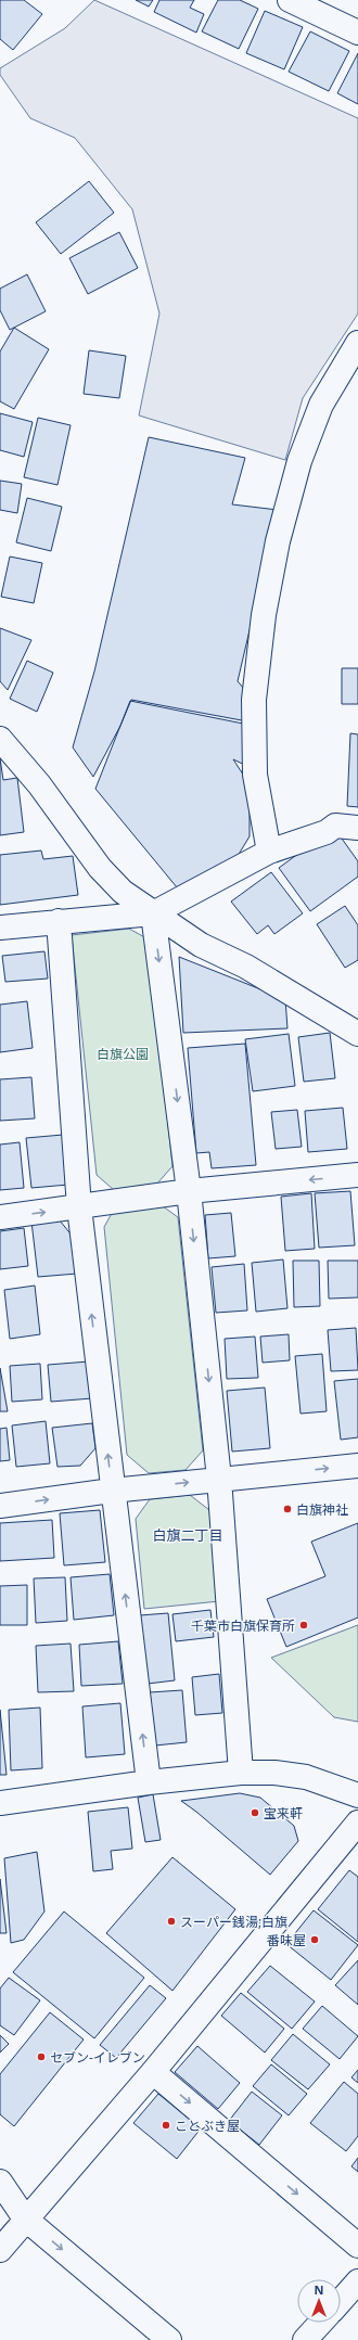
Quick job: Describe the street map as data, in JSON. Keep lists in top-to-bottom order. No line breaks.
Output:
{"districts":["白旗二丁目"],"parks":["白旗公園"],"places":["白旗神社","千葉市白旗保育所","宝来軒","スーパー銭湯;白旗","番味屋","セブン-イレブン","ことぶき屋"],"north":"top"}
